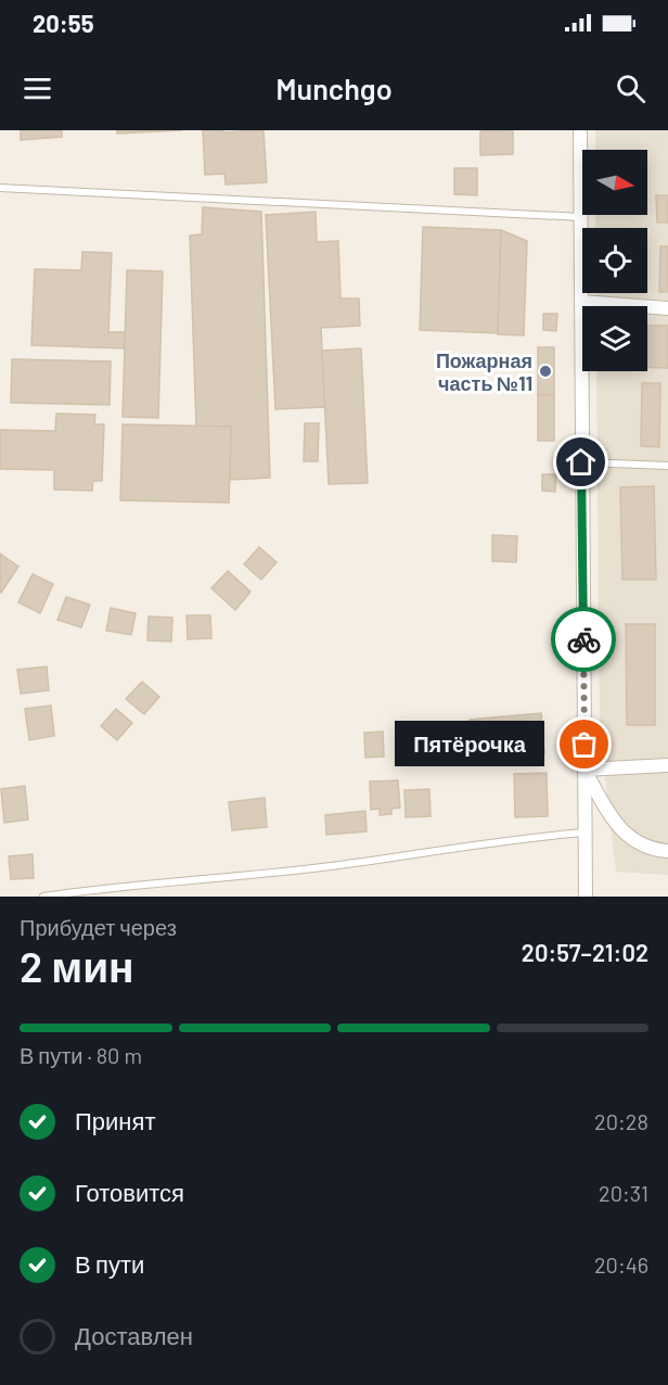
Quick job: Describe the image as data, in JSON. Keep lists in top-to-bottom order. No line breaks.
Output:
{"places":["Пожарная часть №11","Пятёрочка"],"north":"right","page":{"status":"20:55","header":"Munchgo","bubble":"Пятёрочка","heading":["2 мин","Прибудет через","20:57–21:02"],"bar":"В пути · 80 m","list":[["Принят","20:28"],["Готовится","20:31"],["В пути","20:46"],"Доставлен"]}}
